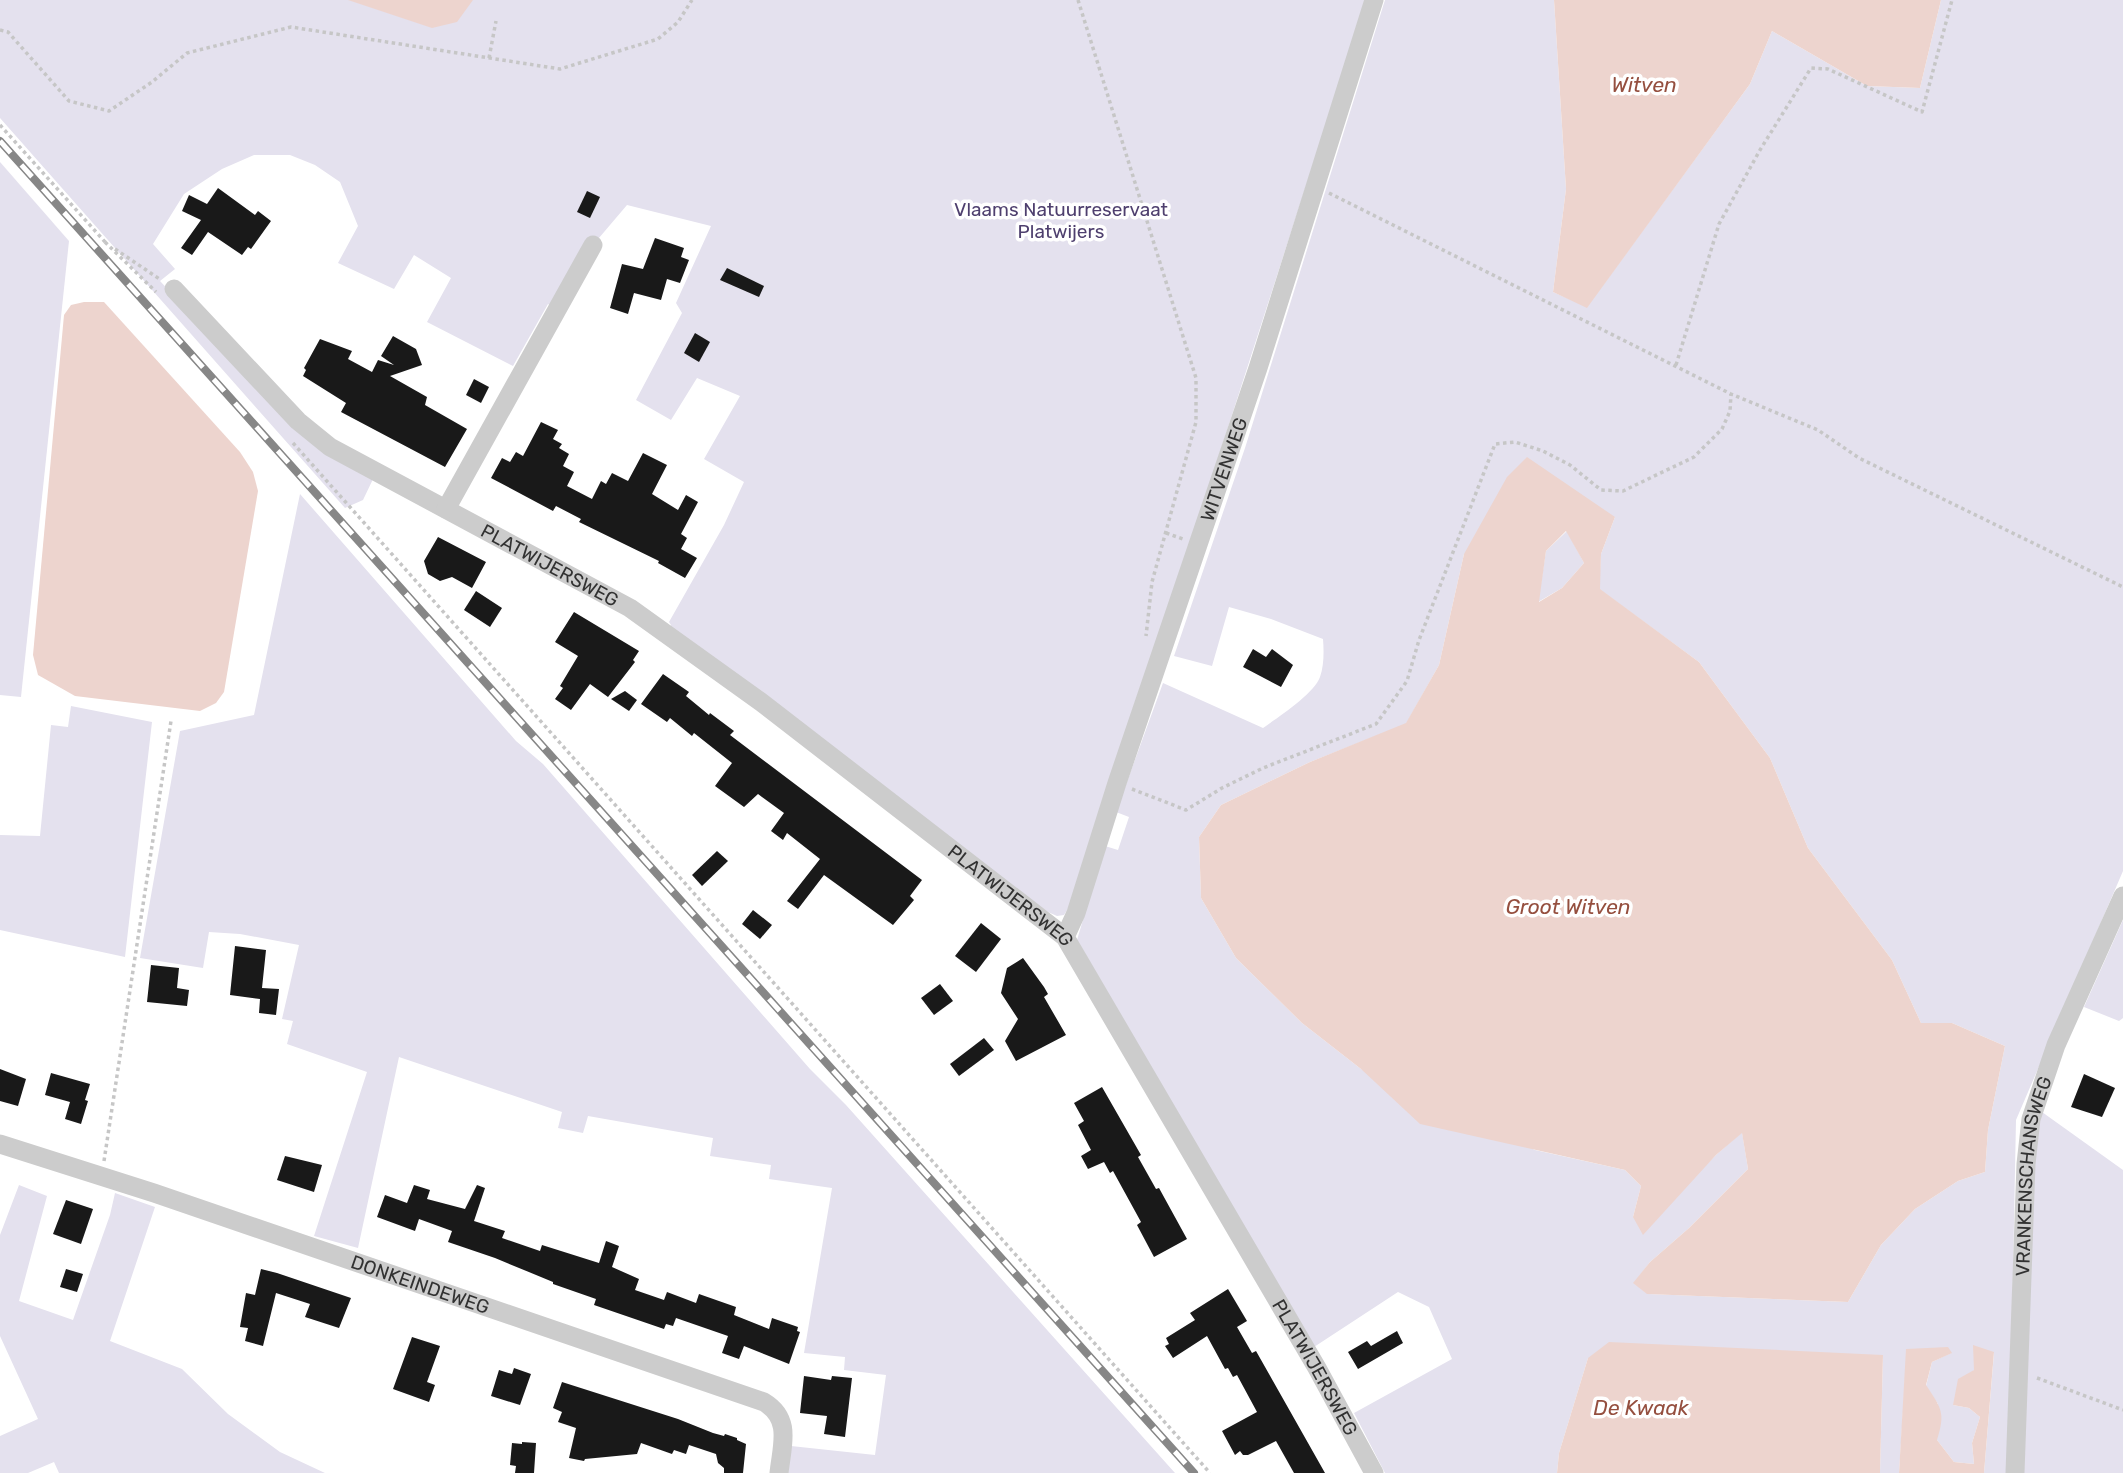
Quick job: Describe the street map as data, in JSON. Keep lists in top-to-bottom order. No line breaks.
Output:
{"streets":{"street":["WITVENWEG","PLATWIJERSWEG","VRANKENSCHANSWEG","DONKEINDEWEG"]},"crossings":[["WITVENWEG","PLATWIJERSWEG"]],"water":["Witven","Groot Witven","De Kwaak"],"parks":["Vlaams Natuurreservaat Platwijers"]}
